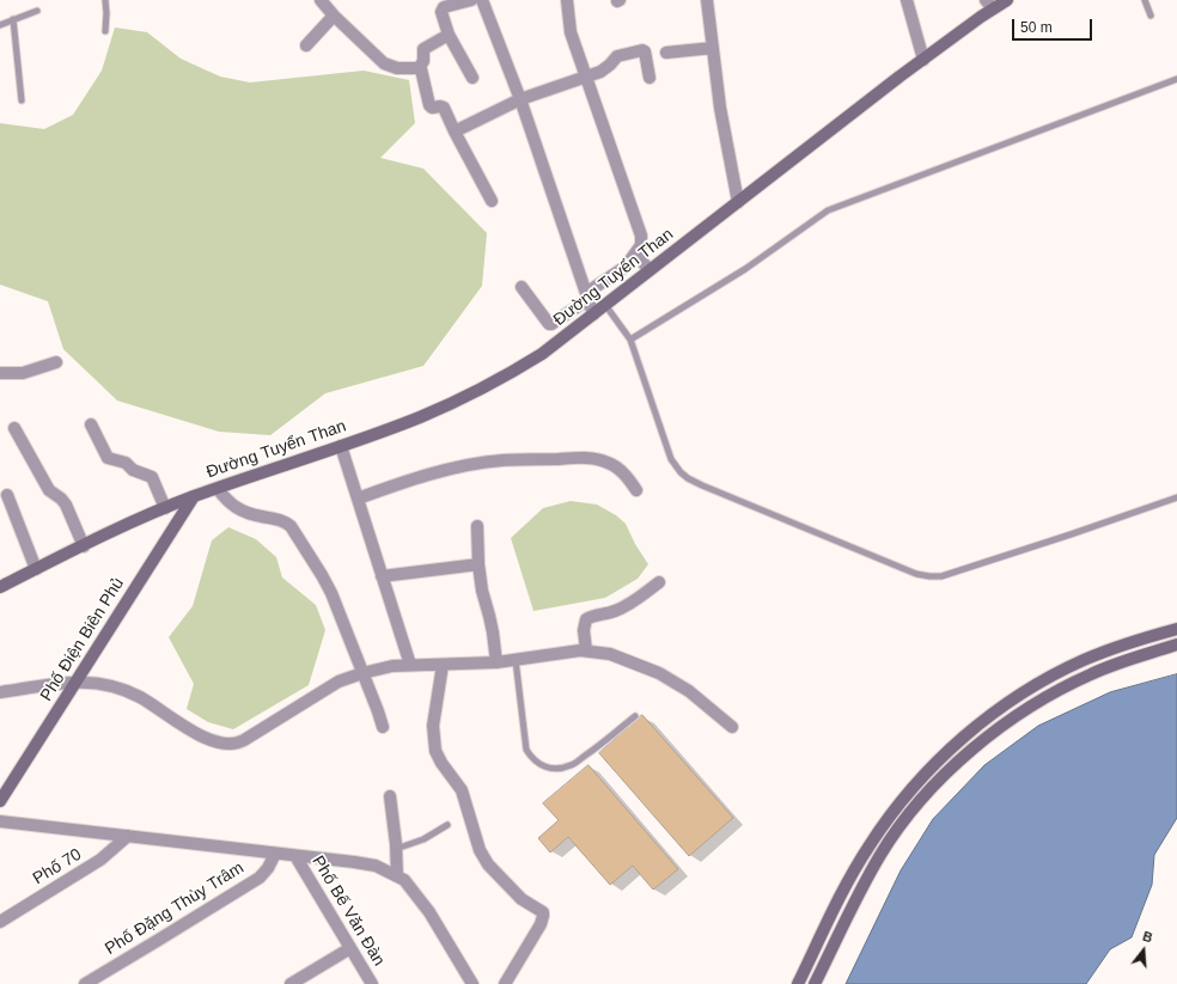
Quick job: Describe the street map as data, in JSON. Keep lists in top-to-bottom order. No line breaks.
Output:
{"streets":{"street":["Đường Tuyển Than","Phố Điện Biên Phủ","Phố 70","Phố Đặng Thùy Trâm","Phố Bế Văn Đàn"]},"crossings":[["Đường Tuyển Than","Phố Điện Biên Phủ"]],"scale_bar":"50 m","north":"top"}
